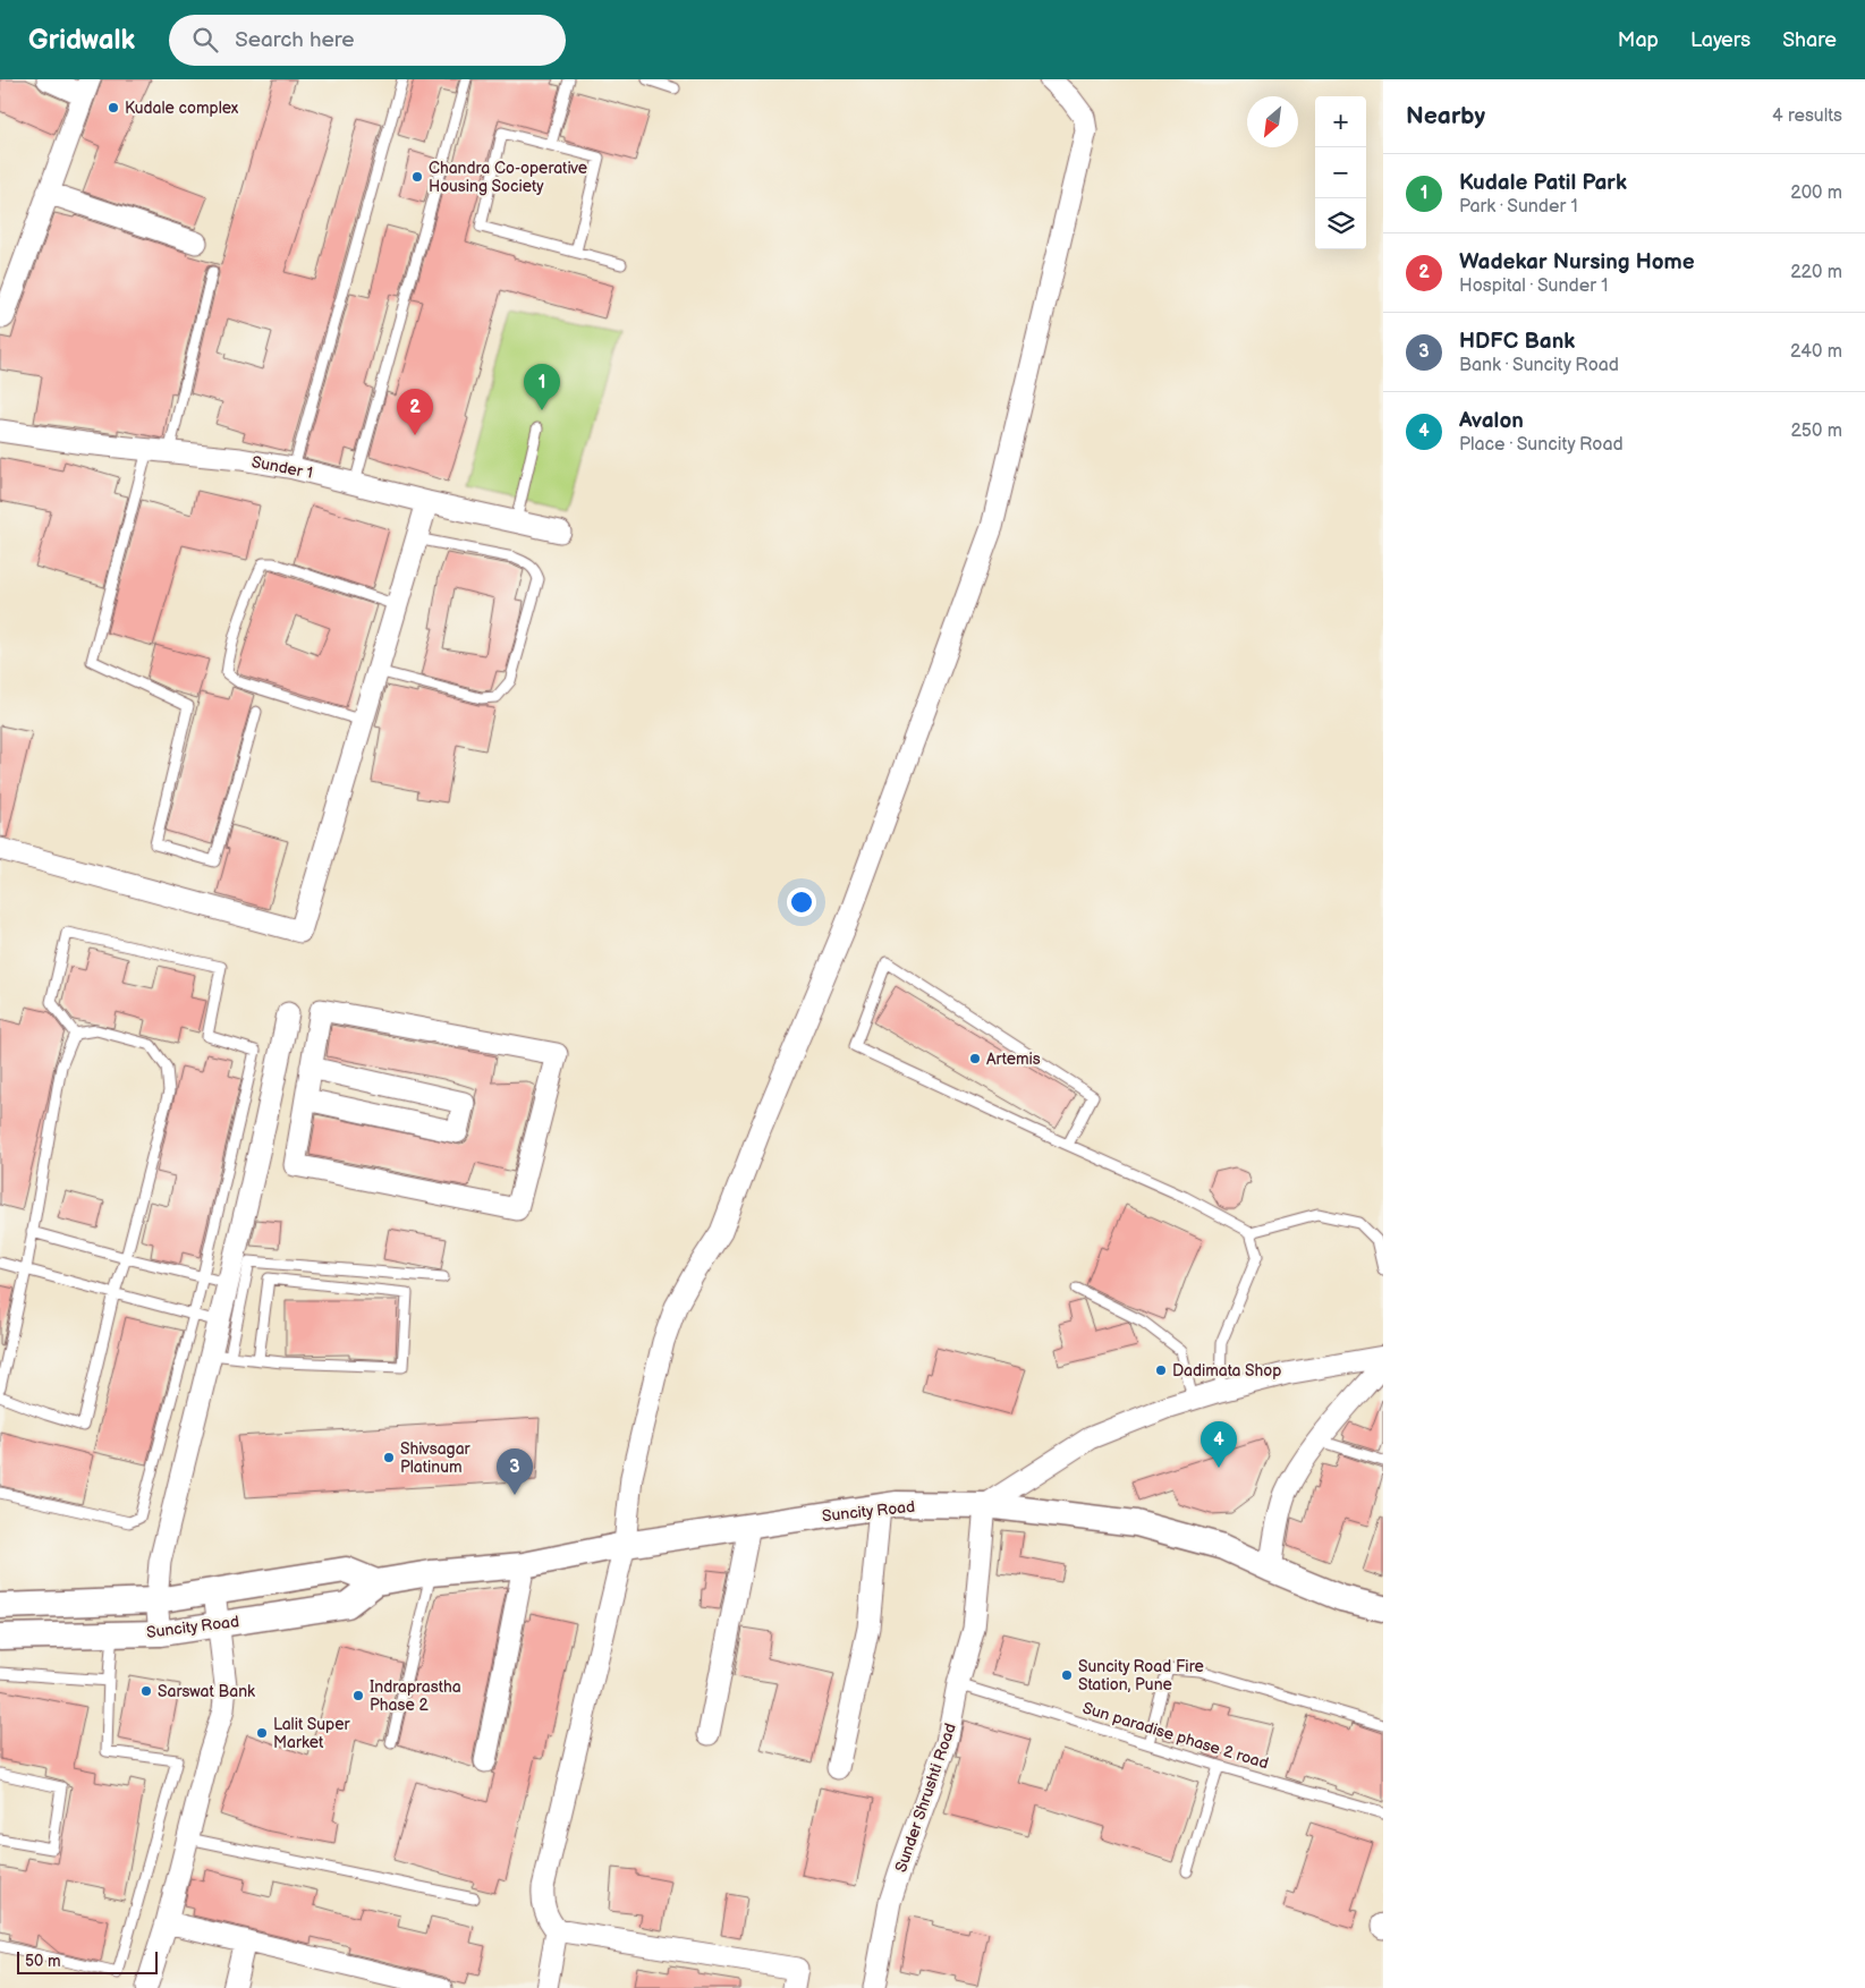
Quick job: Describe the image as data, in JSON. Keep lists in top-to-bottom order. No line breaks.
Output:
{"streets":{"street":["Sunder 1","Suncity Road","Sunder Shrushti Road"],"lane":["Sun paradise phase 2 road"]},"crossings":[["Suncity Road","Sunder Shrushti Road"],["Sun paradise phase 2 road","Sunder Shrushti Road"]],"places":["Kudale complex","Chandra Co-operative Housing Society","Artemis","Dadimata Shop","Shivsagar Platinum","Suncity Road Fire Station, Pune","Sarswat Bank","Indraprastha Phase 2","Lalit Super Market"],"scale_bar":"50 m","north":"bottom left","page":{"header":"Gridwalk","search":"Search here","nav":["Map","Layers","Share"],"heading":["Nearby","4 results"],"map_buttons":["+","−"],"list":[{"mark":"1","name":"Kudale Patil Park","note":"Park · Sunder 1","value":"200 m"},{"mark":"2","name":"Wadekar Nursing Home","note":"Hospital · Sunder 1","value":"220 m"},{"mark":"3","name":"HDFC Bank","note":"Bank · Suncity Road","value":"240 m"},{"mark":"4","name":"Avalon","note":"Place · Suncity Road","value":"250 m"}],"pins":["1","2","4","3"],"scale":"50 m"}}
